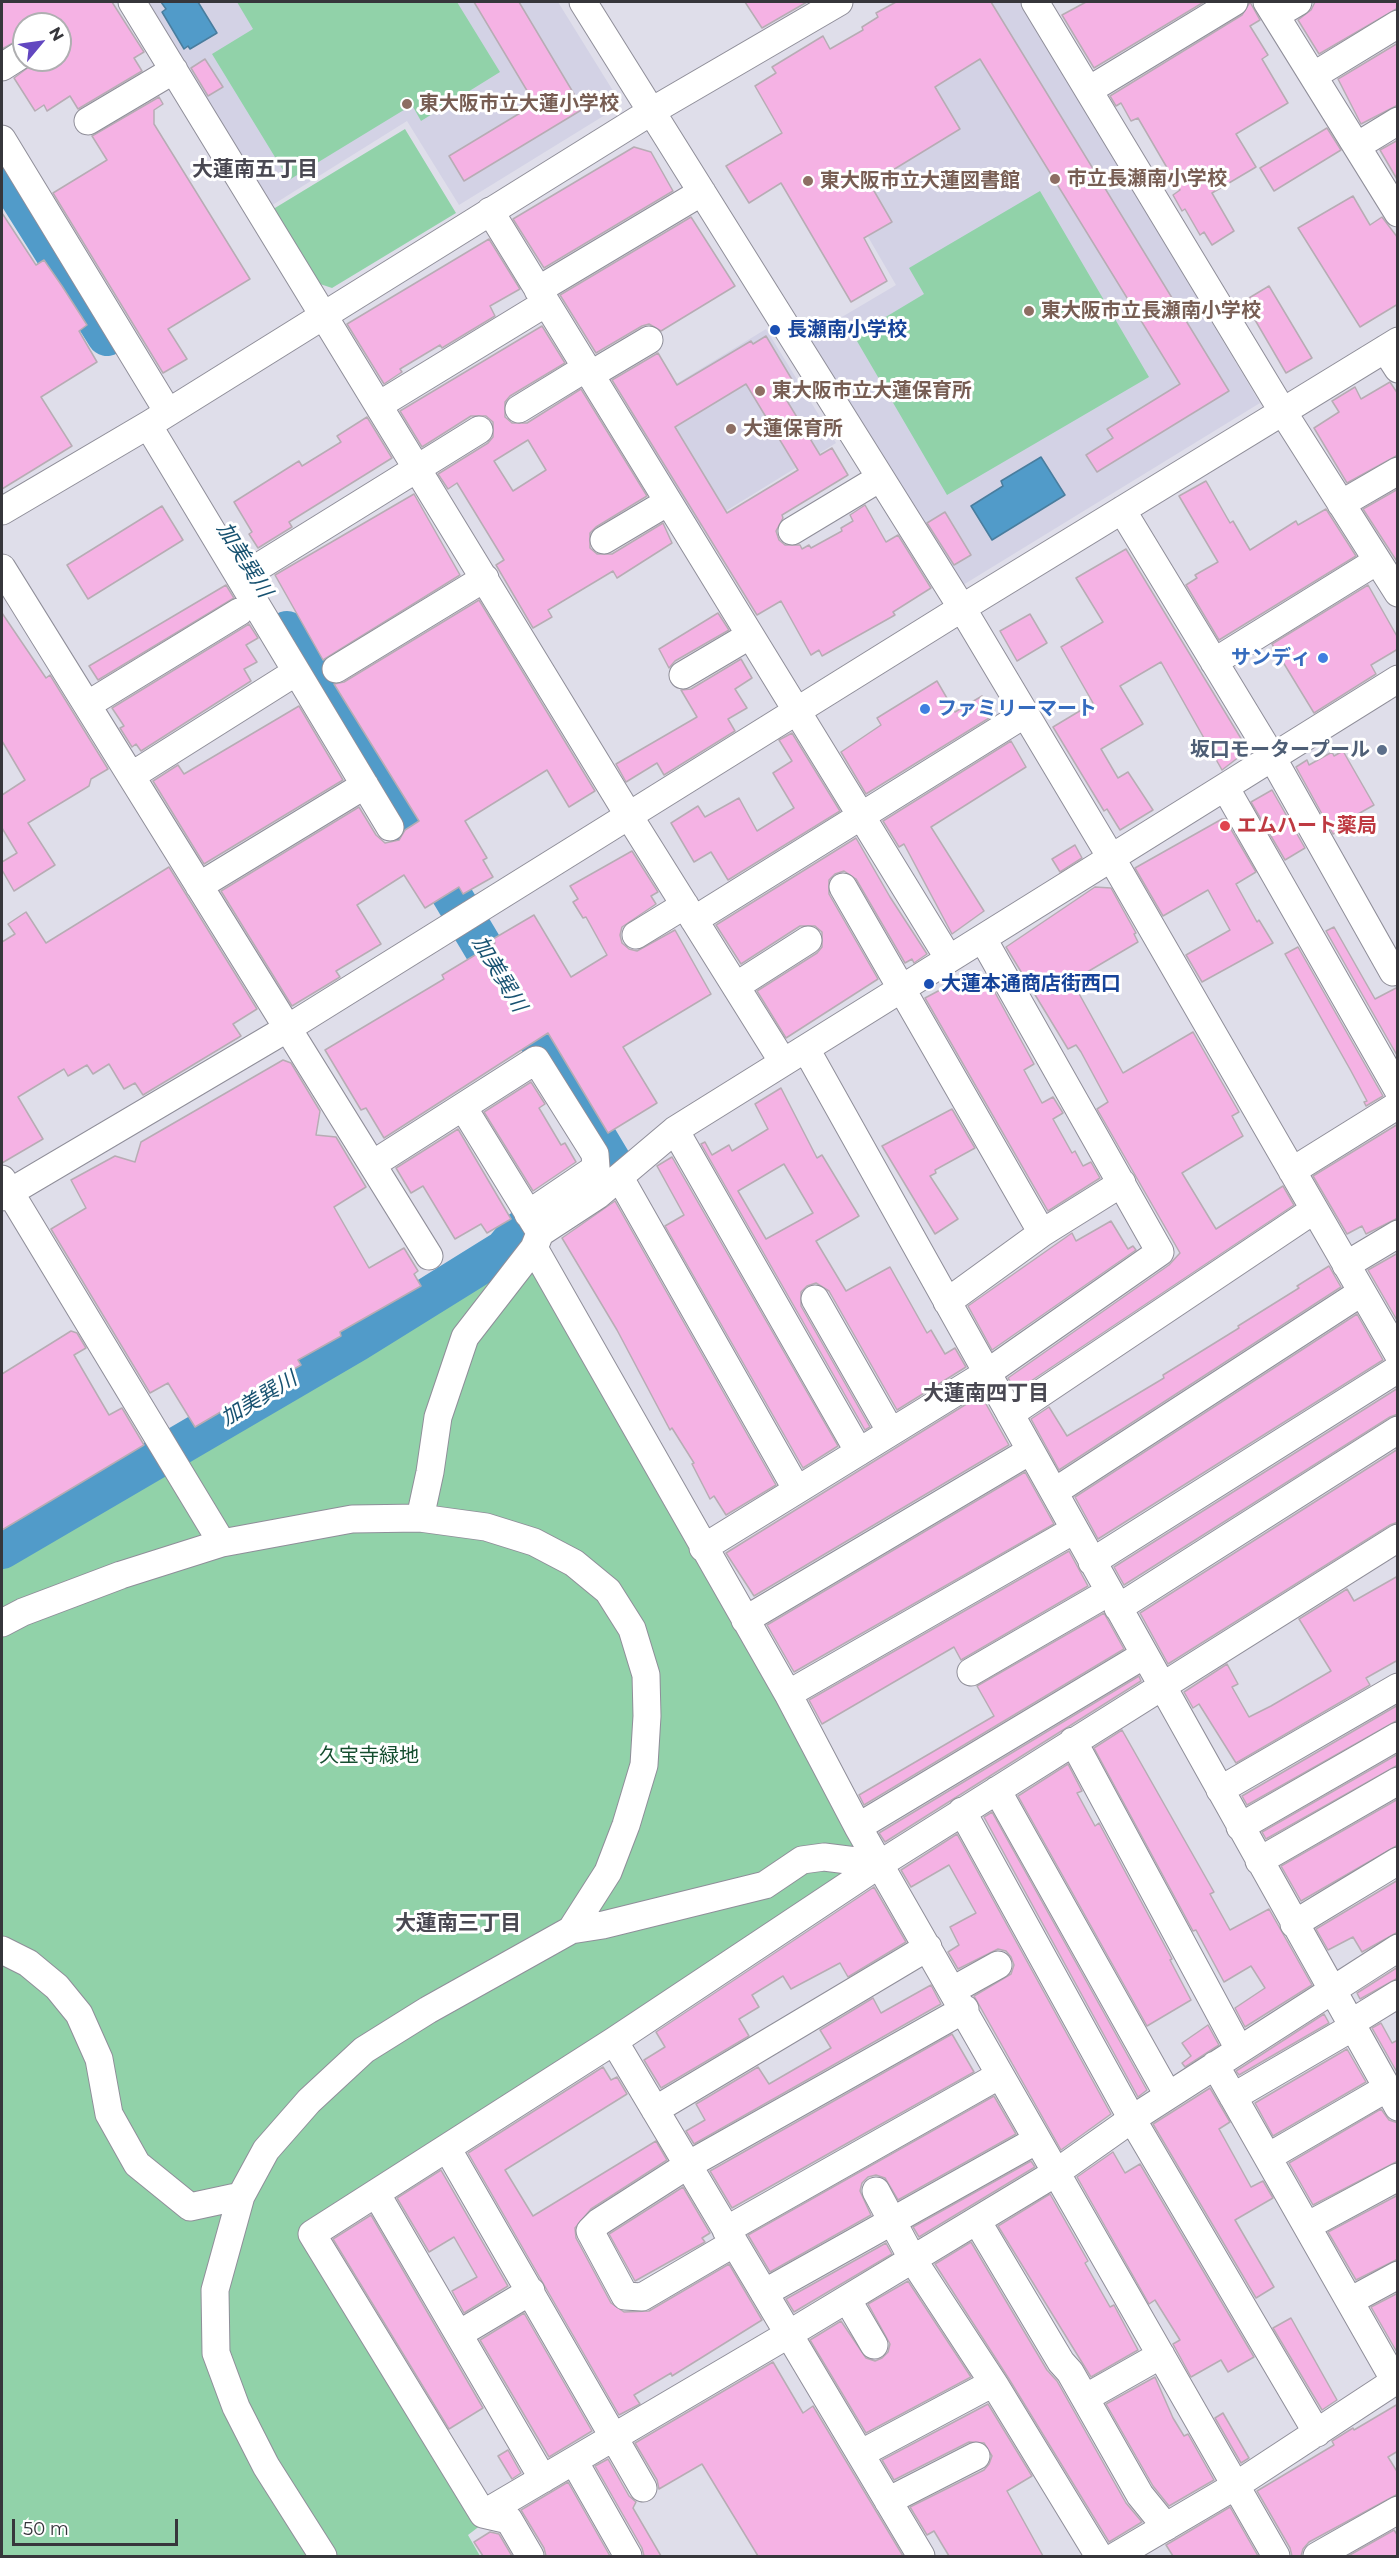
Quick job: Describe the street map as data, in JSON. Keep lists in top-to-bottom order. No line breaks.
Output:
{"districts":["大蓮南五丁目","大蓮南四丁目","大蓮南三丁目"],"water":["加美巽川"],"parks":["久宝寺緑地"],"places":["東大阪市立大蓮小学校","市立長瀬南小学校","東大阪市立大蓮図書館","東大阪市立長瀬南小学校","長瀬南小学校","東大阪市立大蓮保育所","大蓮保育所","サンディ","ファミリーマート","坂口モータープール","エムハート薬局","大蓮本通商店街西口"],"scale_bar":"50 m","north":"top right"}
